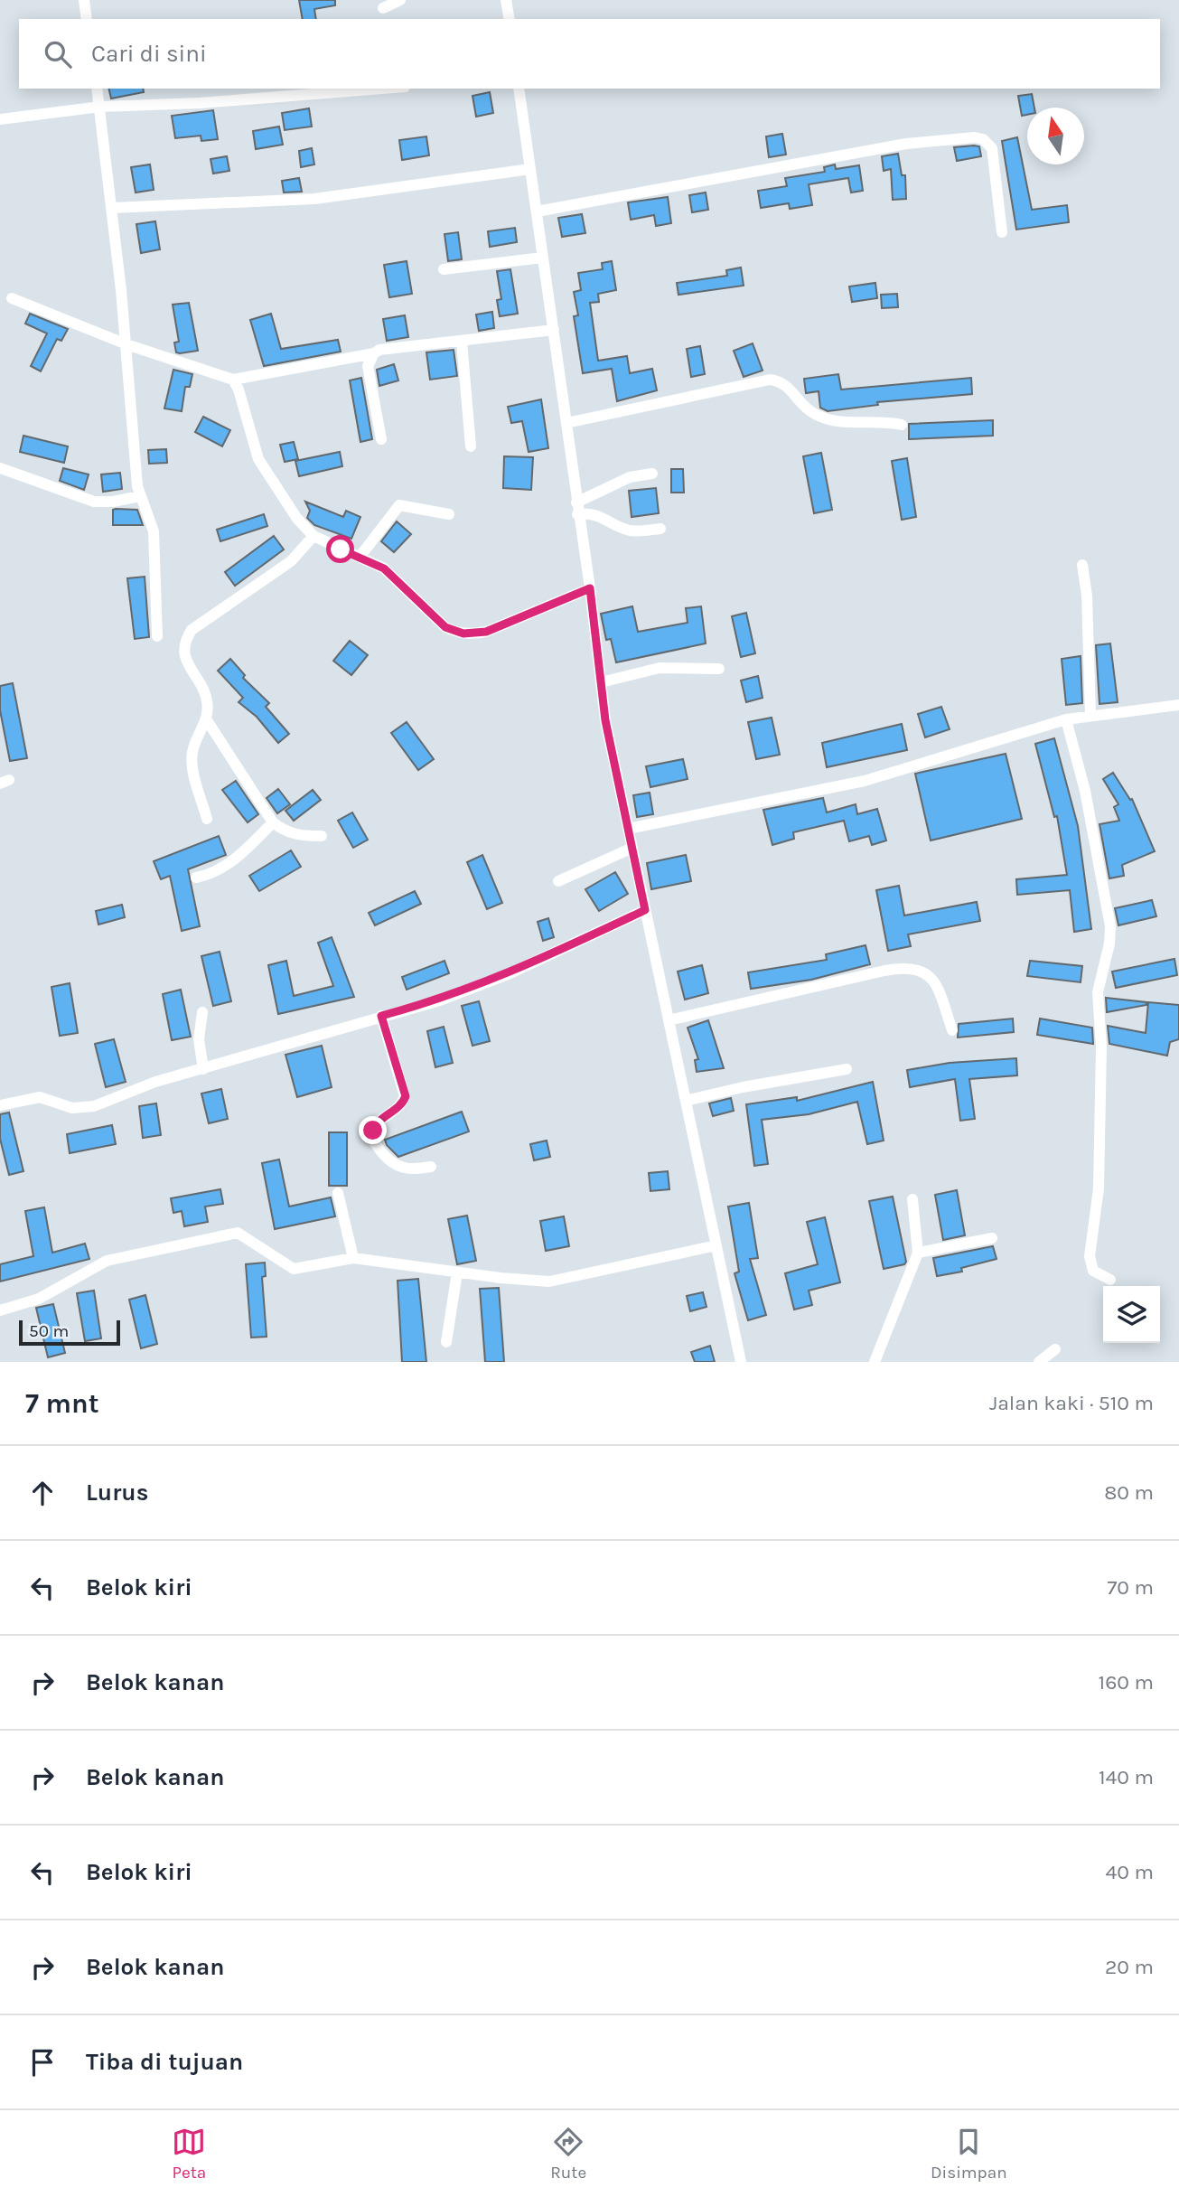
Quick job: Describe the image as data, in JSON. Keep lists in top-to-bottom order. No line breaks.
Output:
{"scale_bar":"50 m","north":"top","page":{"search":"Cari di sini","scale":"50 m","heading":["7 mnt","Jalan kaki · 510 m"],"list":[["Lurus","80 m"],["Belok kiri","70 m"],["Belok kanan","160 m"],["Belok kanan","140 m"],["Belok kiri","40 m"],["Belok kanan","20 m"],"Tiba di tujuan"],"nav":["Peta","Rute","Disimpan"]}}
